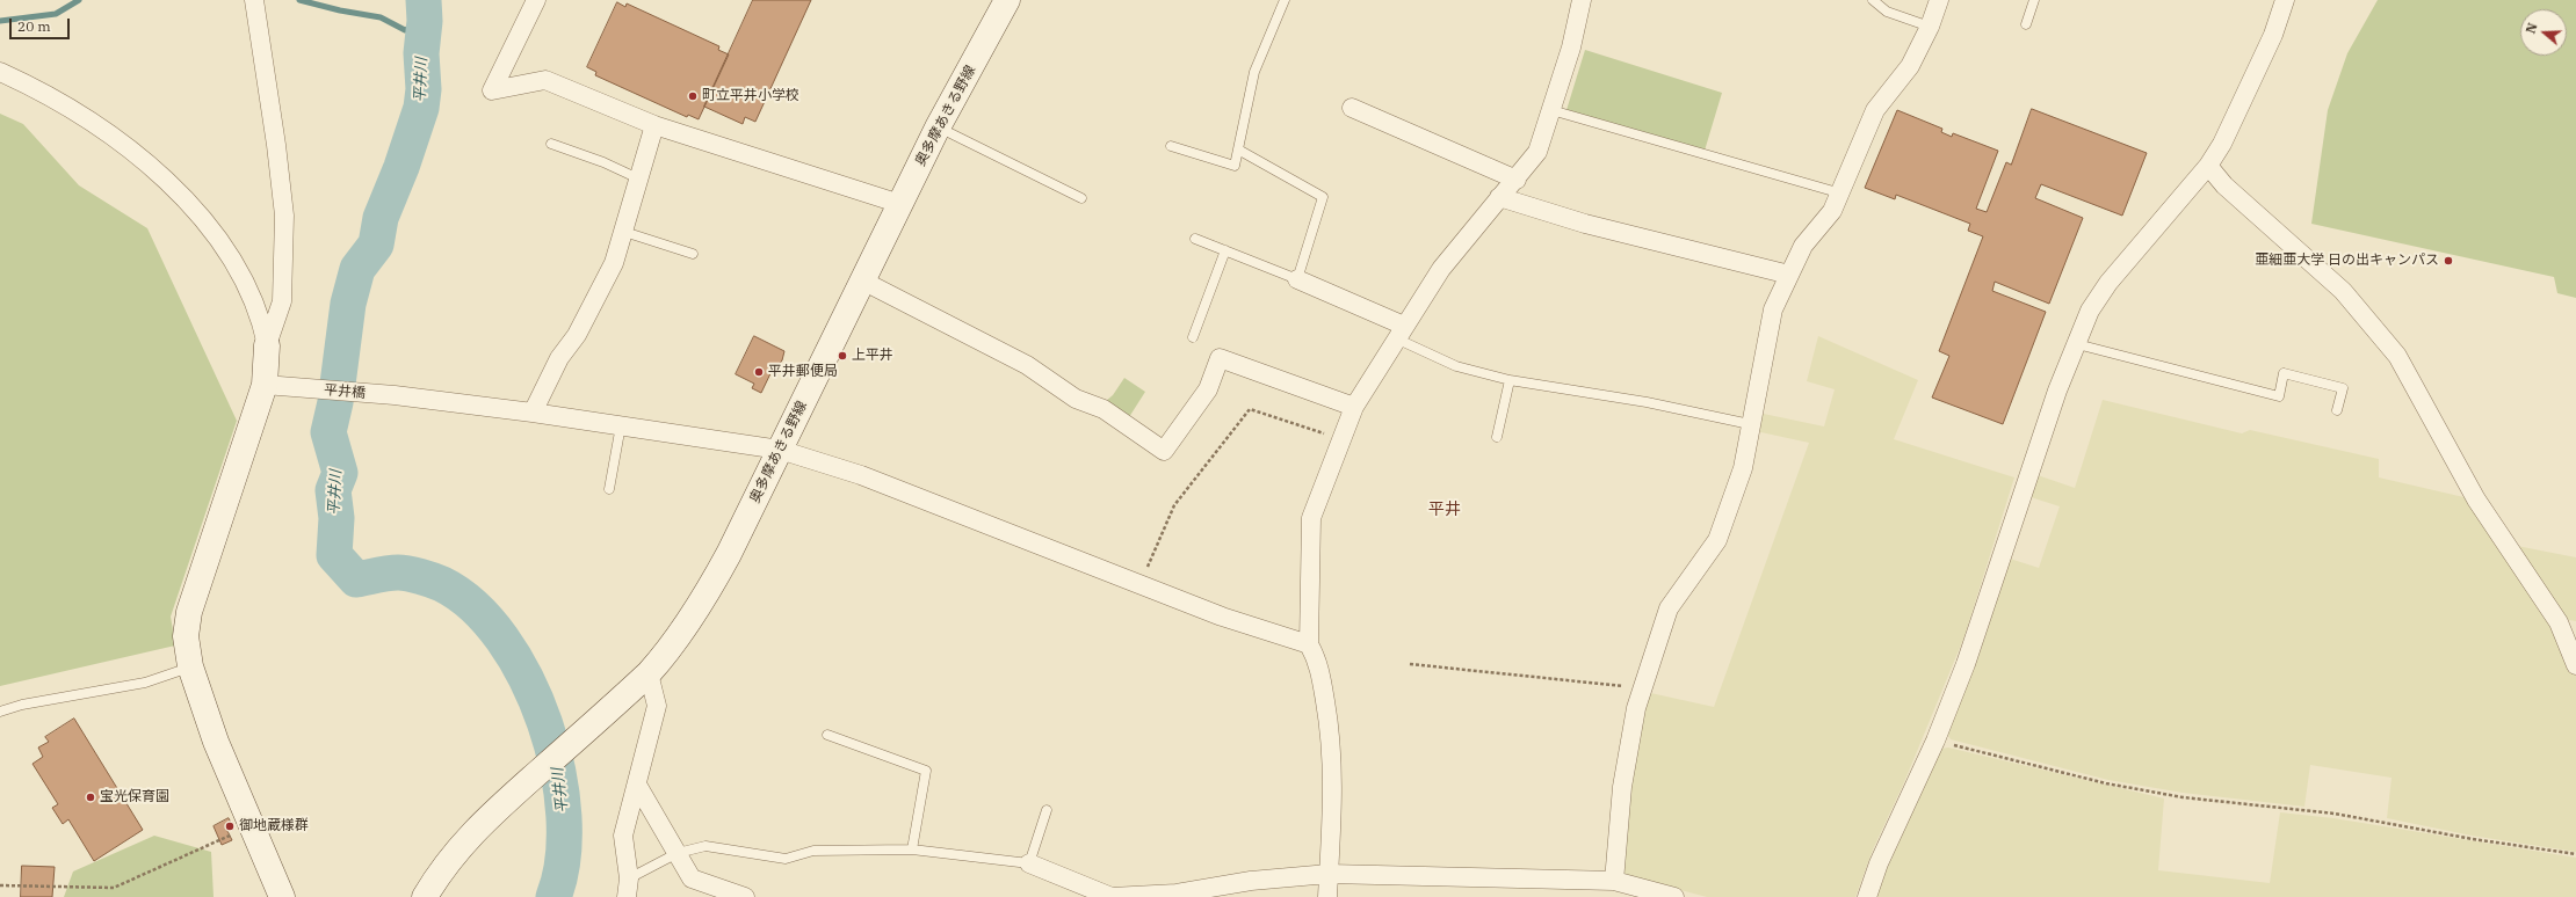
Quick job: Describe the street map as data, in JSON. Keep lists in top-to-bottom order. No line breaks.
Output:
{"streets":{"main road":["奥多摩あきる野線"],"street":["平井橋"]},"crossings":[["奥多摩あきる野線","平井橋"]],"districts":["平井"],"water":["平井川"],"places":["町立平井小学校","亜細亜大学 日の出キャンパス","上平井","平井郵便局","宝光保育園","御地蔵様群"],"scale_bar":"20 m","north":"left"}
